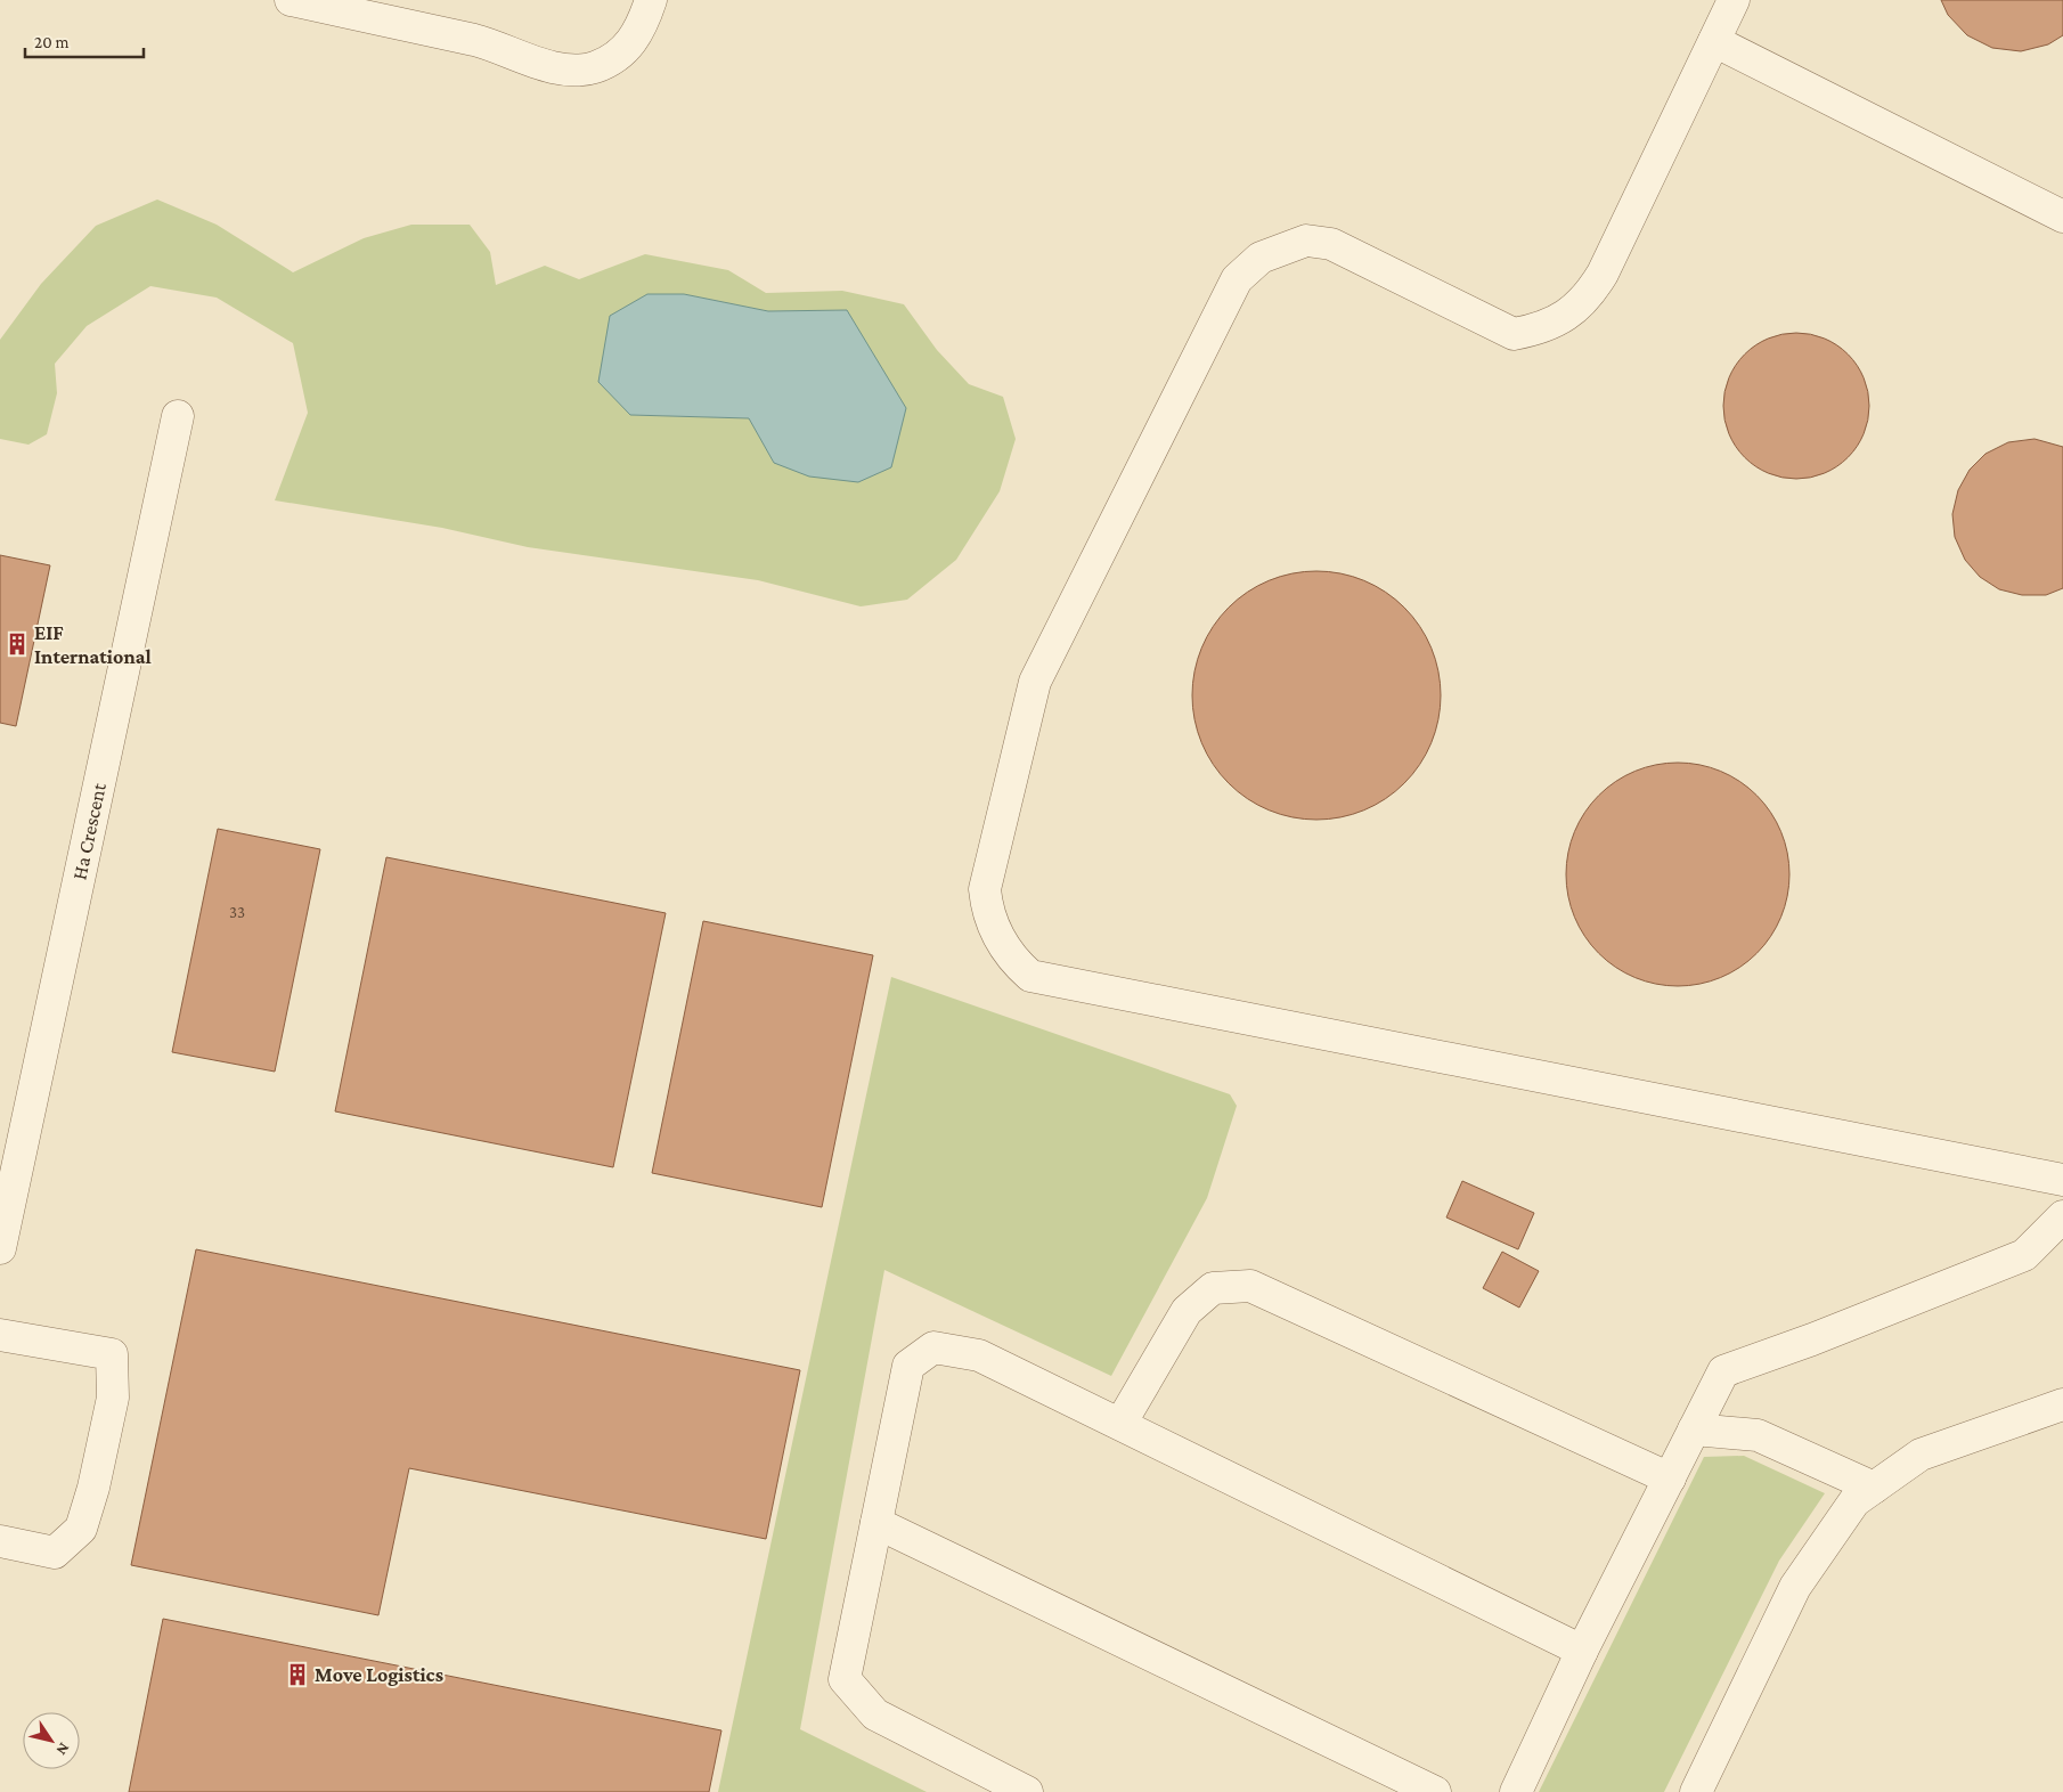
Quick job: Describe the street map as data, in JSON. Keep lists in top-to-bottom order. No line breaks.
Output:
{"streets":{"street":["Ha Crescent"]},"places":{"building":["EIF International","Move Logistics"]},"house_numbers":["33"],"scale_bar":"20 m","north":"bottom right"}
